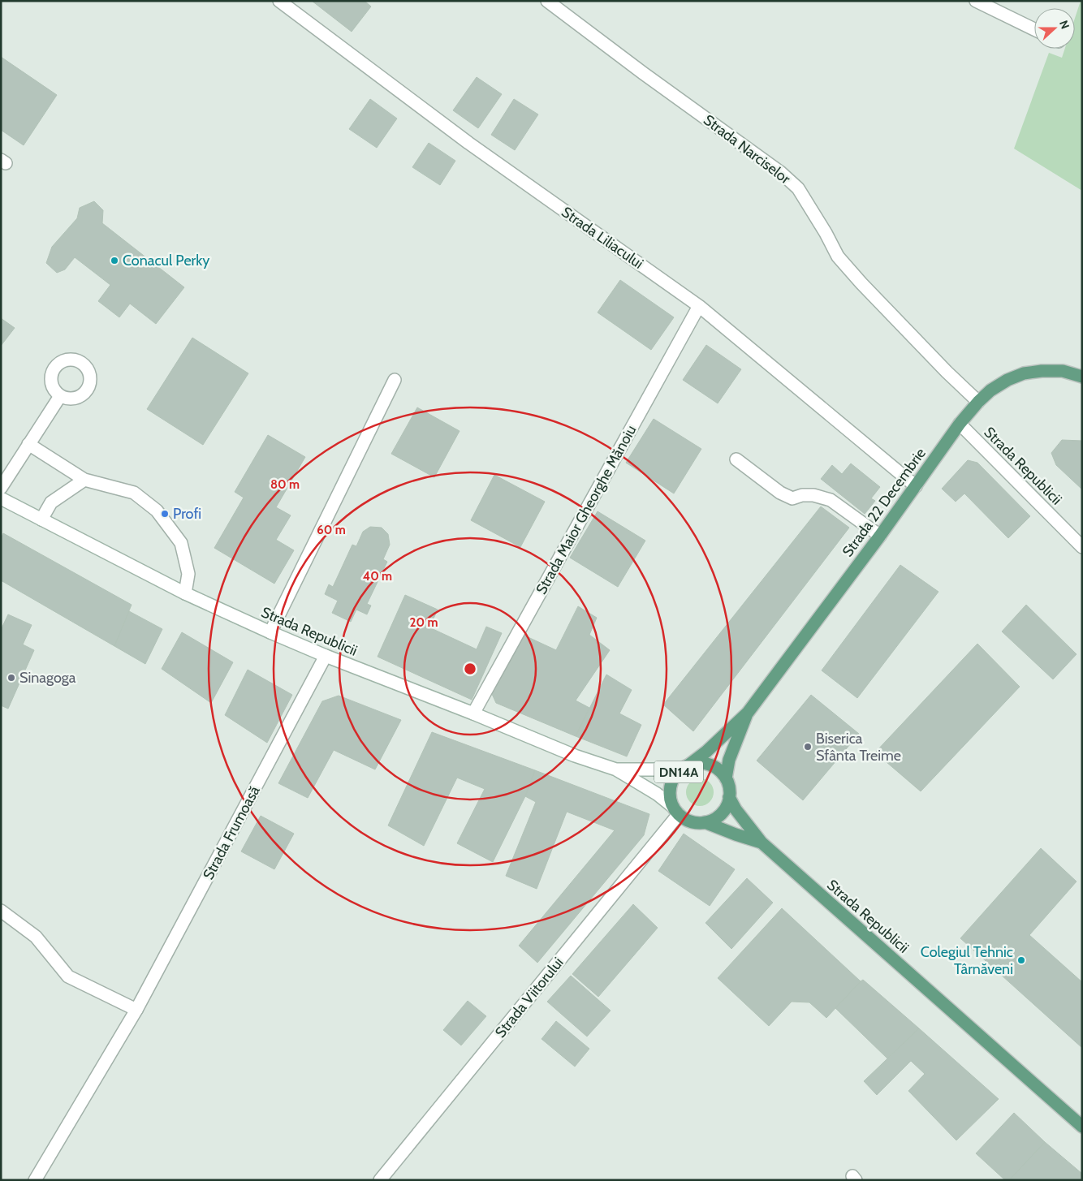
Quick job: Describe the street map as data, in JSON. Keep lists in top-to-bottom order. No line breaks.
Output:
{"streets":{"main road":["Strada Republicii","Strada 22 Decembrie","DN14A"],"street":["Strada Narciselor","Strada Liliacului","Strada Maior Gheorghe Mănoiu","Strada Frumoasă","Strada Viitorului"]},"crossings":[["Strada Narciselor","Strada 22 Decembrie"],["Strada Liliacului","Strada 22 Decembrie"],["Strada Liliacului","Strada Maior Gheorghe Mănoiu"],["Strada Republicii","Strada 22 Decembrie"],["Strada Republicii","Strada Maior Gheorghe Mănoiu"],["Strada Republicii","DN14A"],["Strada Republicii","Strada Frumoasă"],["Strada Republicii","Strada Viitorului"],["Strada 22 Decembrie","DN14A"],["Strada 22 Decembrie","Strada Viitorului"],["DN14A","Strada Viitorului"]],"places":["Conacul Perky","Profi","Sinagoga","Biserica Sfânta Treime","Colegiul Tehnic Târnăveni"],"north":"right","rings":["80 m","60 m","40 m","20 m"]}
